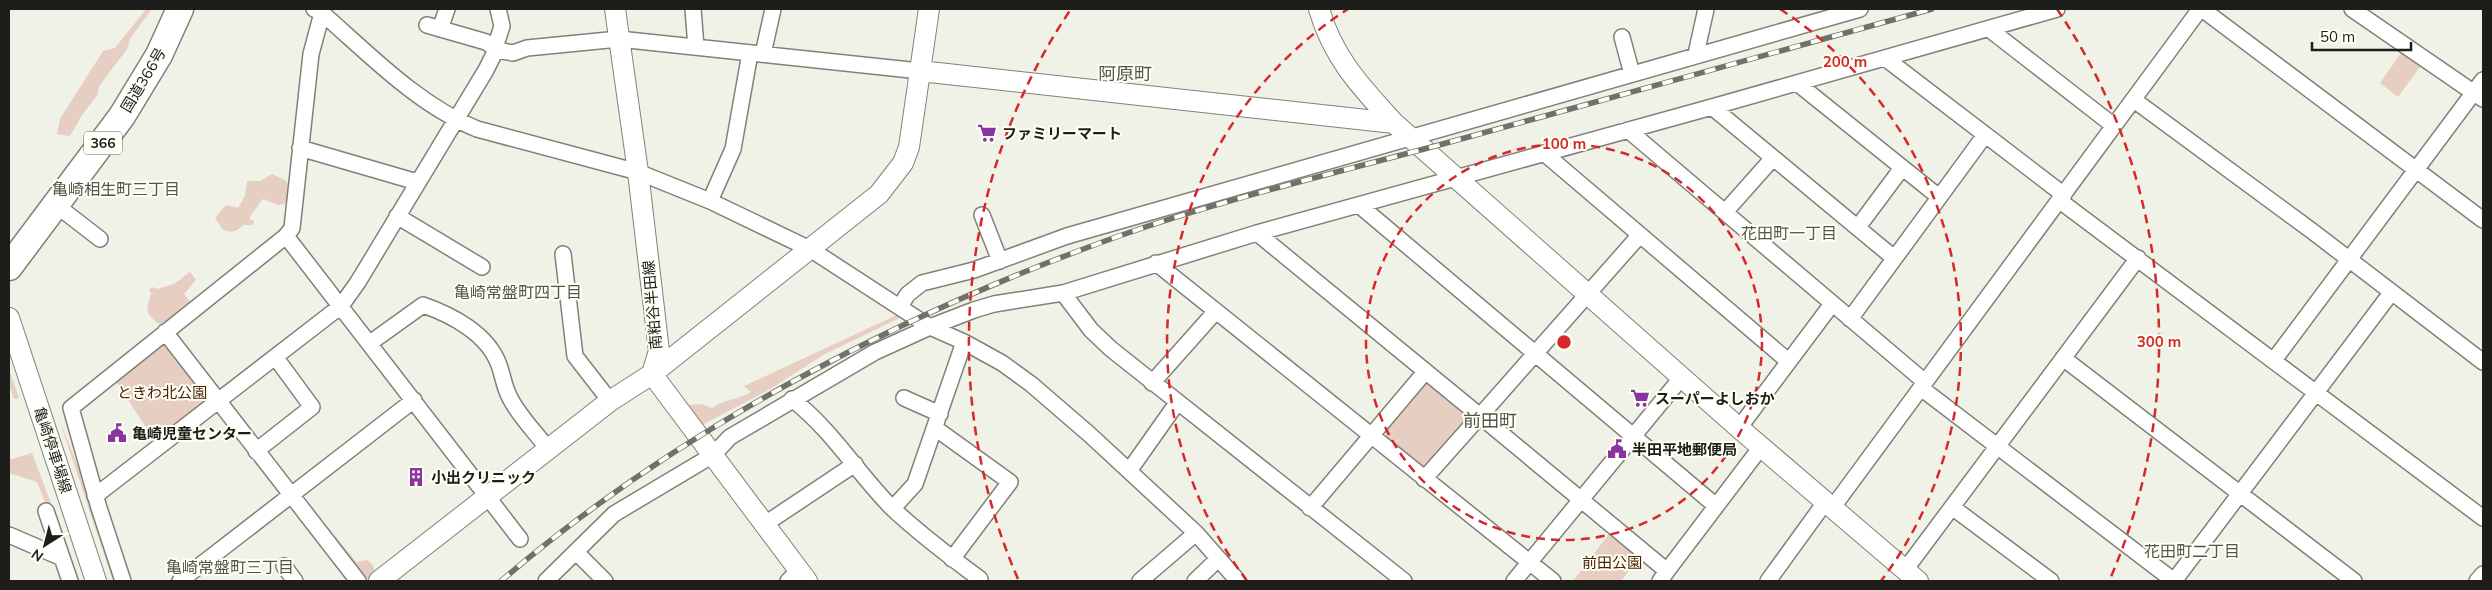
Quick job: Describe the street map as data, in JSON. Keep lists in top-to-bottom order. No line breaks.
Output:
{"streets":{"highway":["国道366号","366"],"street":["南粕谷半田線","亀崎停車場線"]},"districts":["阿原町","亀崎相生町三丁目","花田町一丁目","亀崎常盤町四丁目","前田町","花田町二丁目","亀崎常盤町三丁目"],"parks":["ときわ北公園","前田公園"],"places":{"supermarket":["ファミリーマート","スーパーよしおか"],"public building":["亀崎児童センター","半田平地郵便局"],"building":["小出クリニック"]},"scale_bar":"50 m","north":"bottom left","rings":["200 m","100 m","300 m"]}
